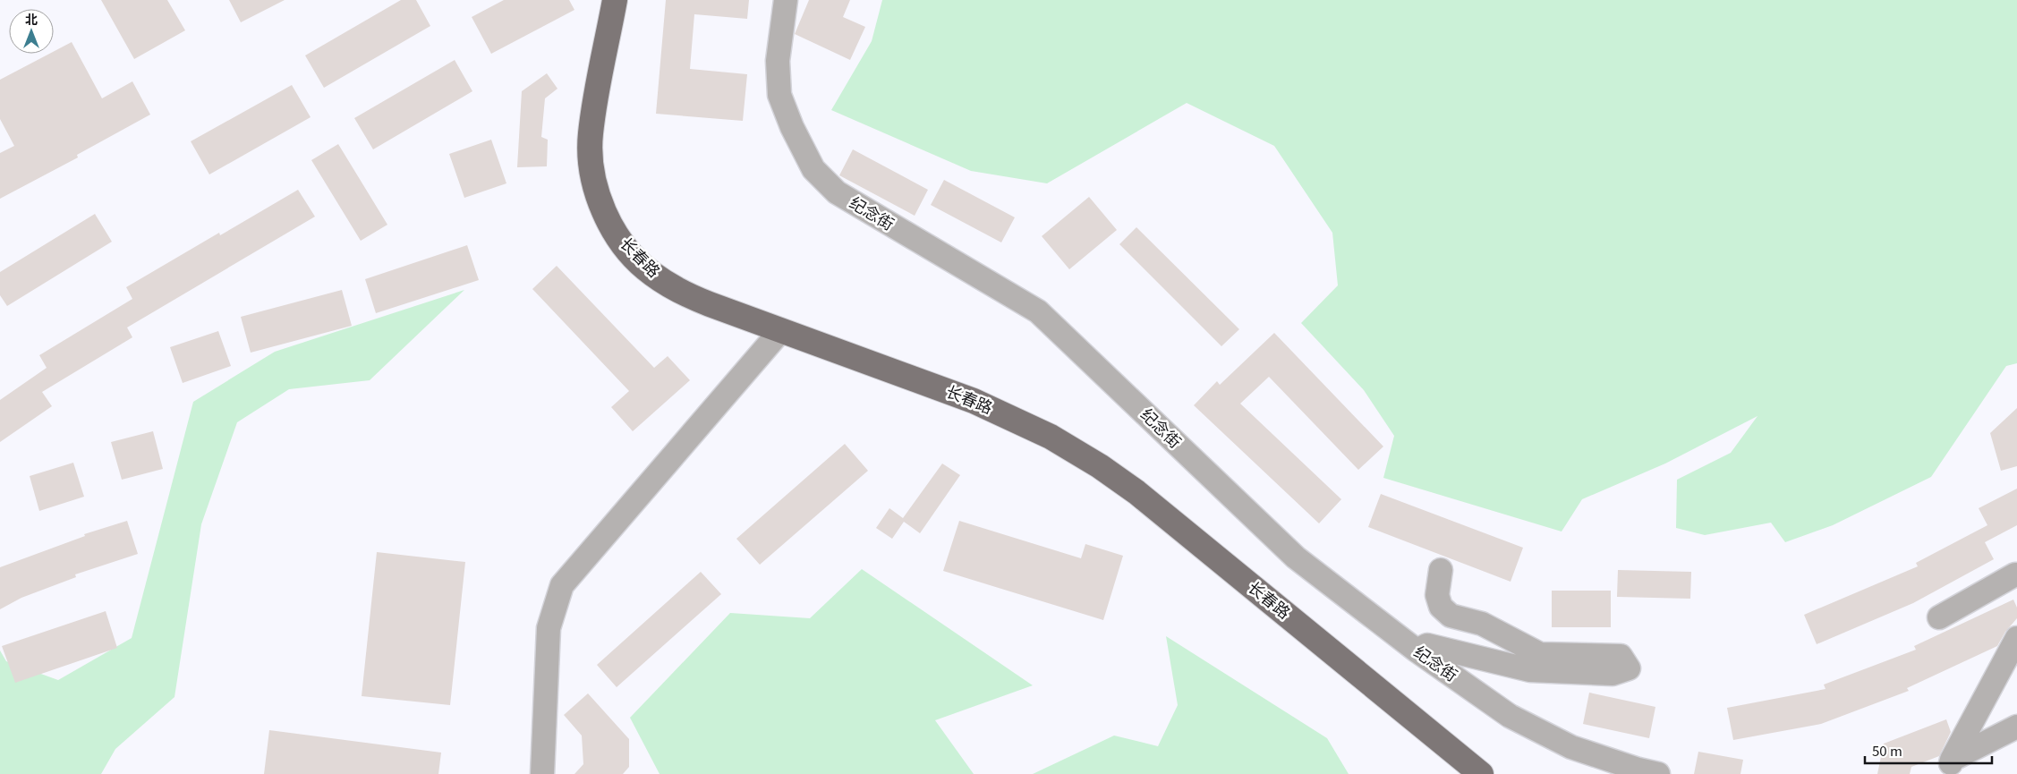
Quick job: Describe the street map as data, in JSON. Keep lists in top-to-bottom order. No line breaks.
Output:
{"streets":{"main road":["长春路"],"street":["纪念街"]},"scale_bar":"50 m","north":"top"}
